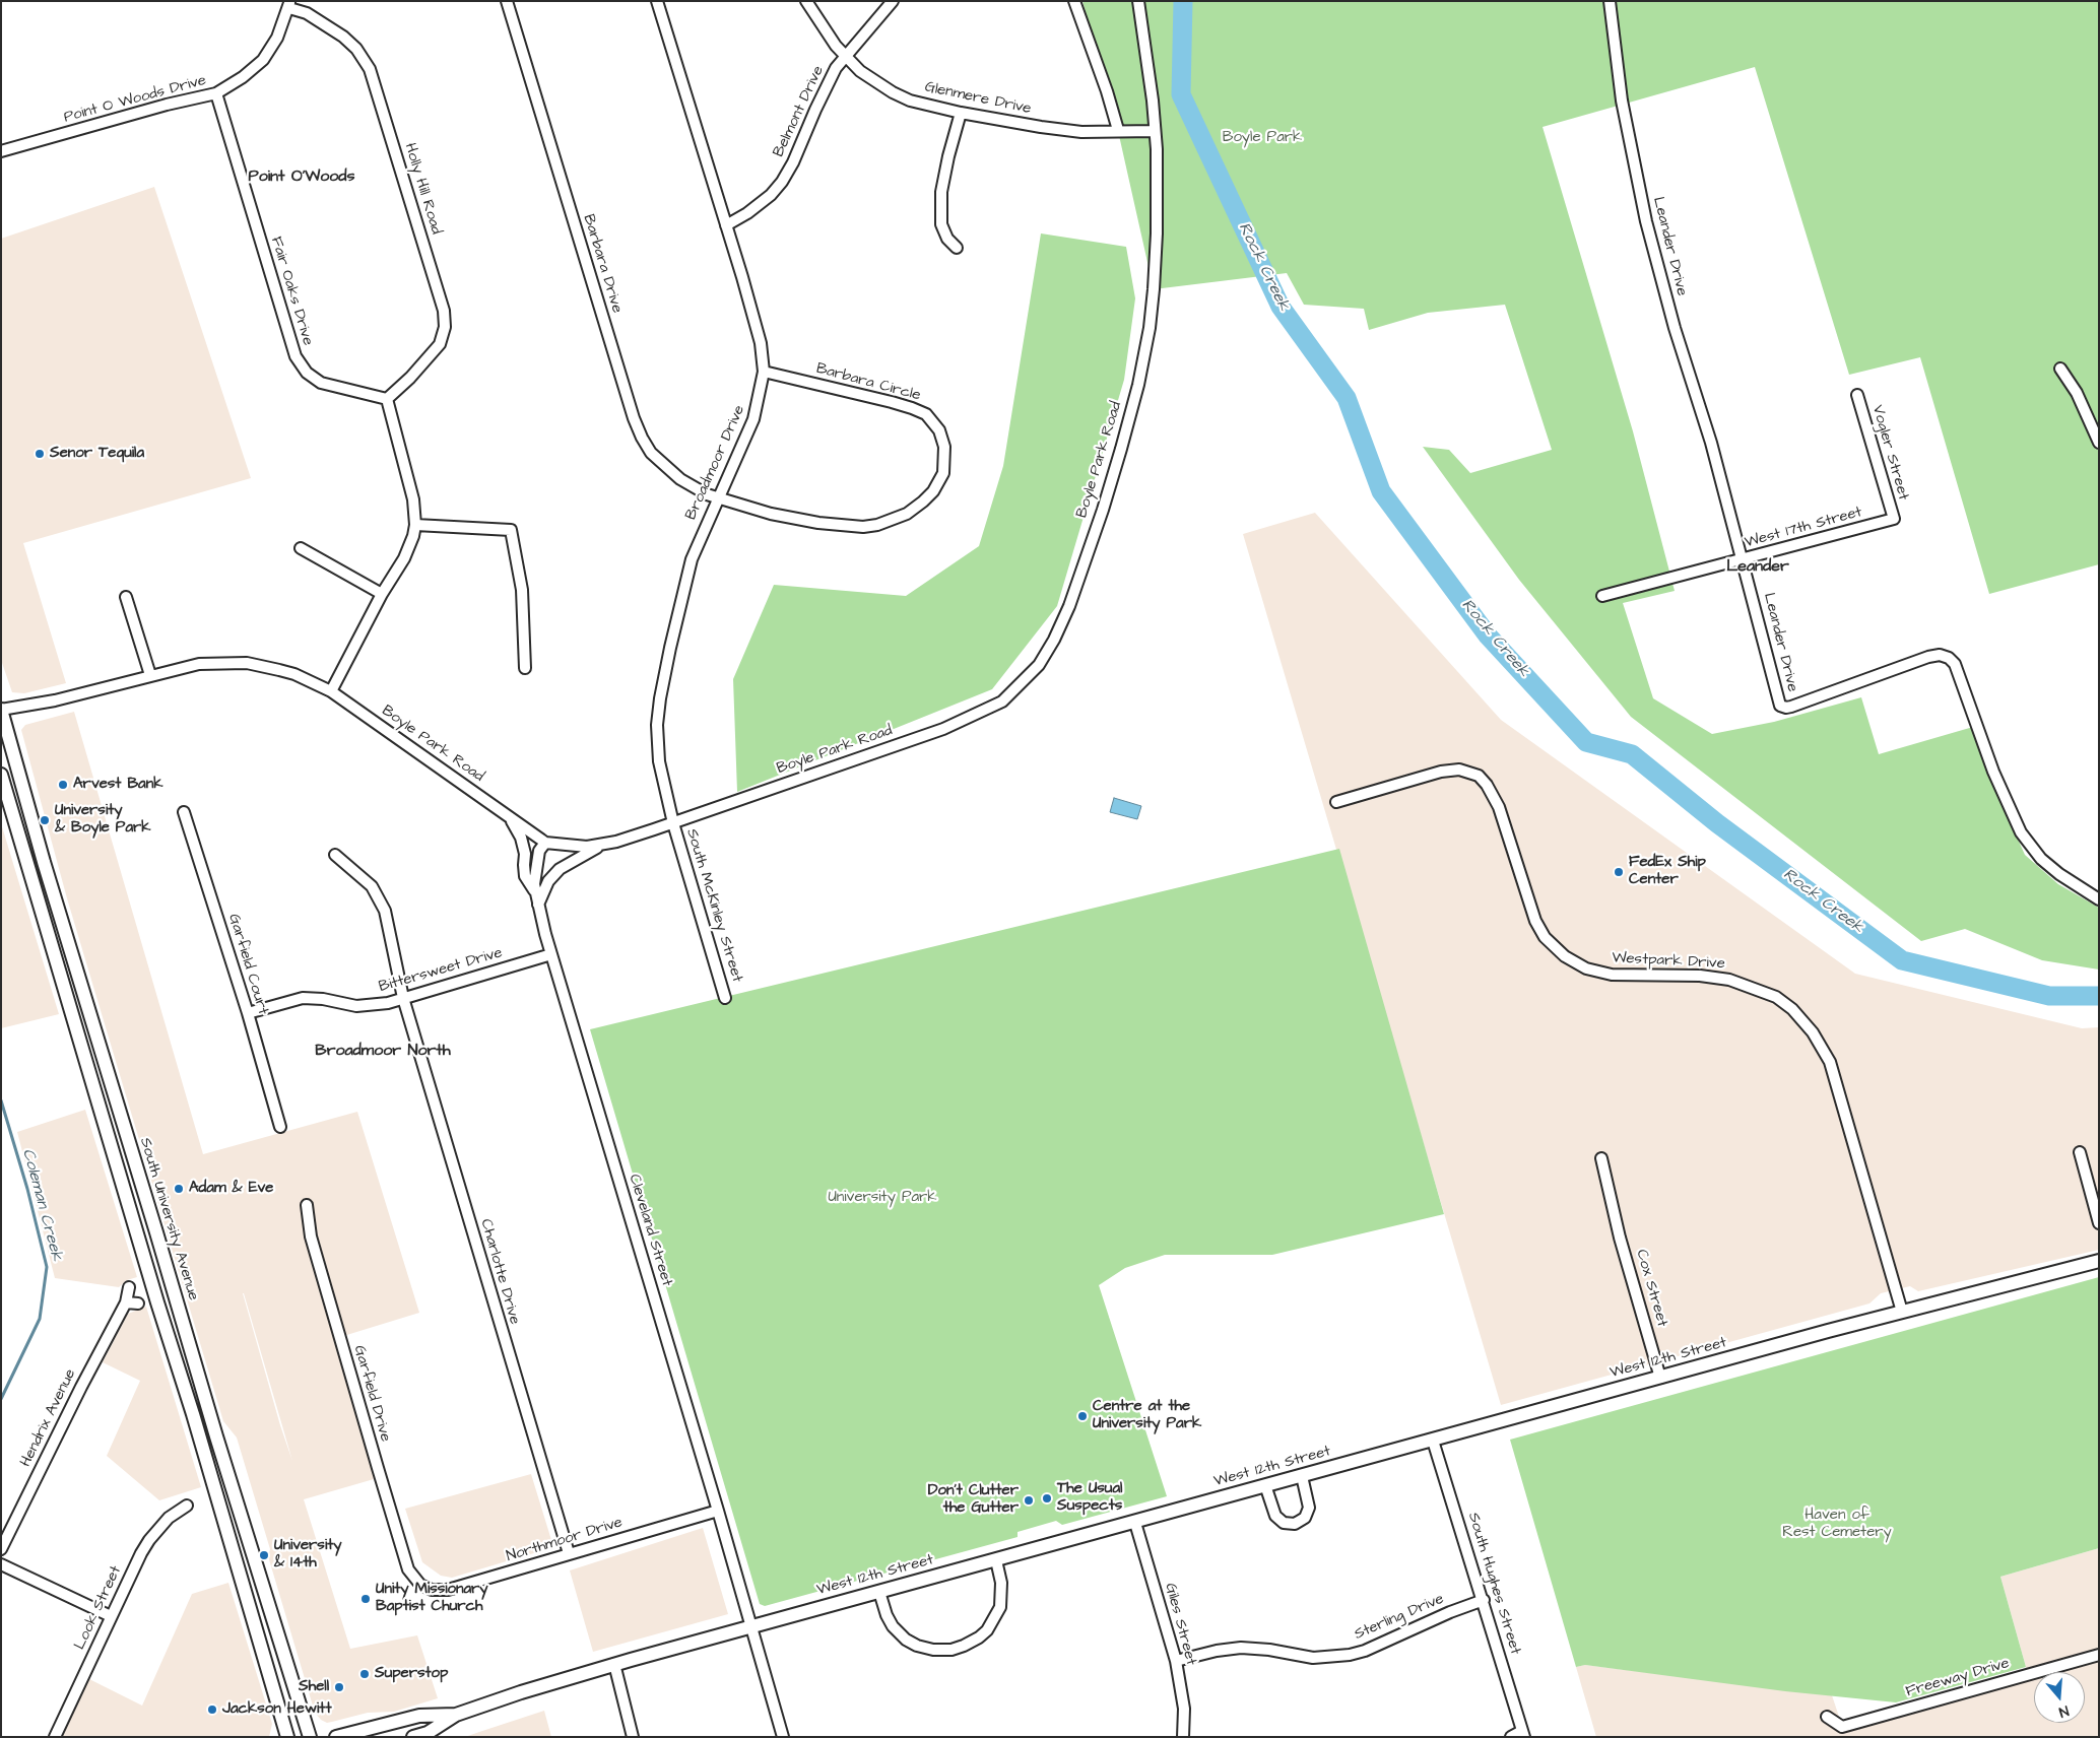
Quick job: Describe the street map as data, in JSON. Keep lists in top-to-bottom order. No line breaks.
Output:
{"streets":{"main road":["South University Avenue","West 12th Street"],"street":["Glenmere Drive","Point O Woods Drive","Belmont Drive","Holly Hill Road","Leander Drive","Barbara Drive","Fair Oaks Drive","Barbara Circle","Vogler Street","Boyle Park Road","Broadmoor Drive","West 17th Street","South McKinley Street","Westpark Drive","Garfield Court","Bittersweet Drive","Cleveland Street","Charlotte Drive","Cox Street","Garfield Drive","Hendrix Avenue","Northmoor Drive","South Hughes Street","Look Street","Sterling Drive","Giles Street","Freeway Drive"]},"crossings":[["Glenmere Drive","Belmont Drive"],["Glenmere Drive","Boyle Park Road"],["Point O Woods Drive","Holly Hill Road"],["Point O Woods Drive","Fair Oaks Drive"],["Belmont Drive","Broadmoor Drive"],["Holly Hill Road","Fair Oaks Drive"],["Leander Drive","West 17th Street"],["Barbara Drive","Barbara Circle"],["Barbara Drive","Broadmoor Drive"],["Barbara Circle","Broadmoor Drive"],["Vogler Street","West 17th Street"],["Boyle Park Road","Broadmoor Drive"],["Boyle Park Road","South McKinley Street"],["Boyle Park Road","South University Avenue"],["Boyle Park Road","Cleveland Street"],["Broadmoor Drive","South McKinley Street"],["Westpark Drive","West 12th Street"],["Garfield Court","Bittersweet Drive"],["Bittersweet Drive","Cleveland Street"],["Bittersweet Drive","Charlotte Drive"],["Cleveland Street","West 12th Street"],["Cleveland Street","Northmoor Drive"],["Charlotte Drive","Northmoor Drive"],["Cox Street","West 12th Street"],["West 12th Street","South Hughes Street"],["West 12th Street","Giles Street"],["Garfield Drive","Northmoor Drive"],["South Hughes Street","Sterling Drive"],["Sterling Drive","Giles Street"]],"districts":["Point O'Woods","Leander","Broadmoor North"],"water":["Rock Creek","Coleman Creek"],"parks":["Boyle Park","University Park","Haven of Rest Cemetery"],"places":["Senor Tequila","Arvest Bank","University & Boyle Park","FedEx Ship Center","Adam & Eve","Centre at the University Park","The Usual Suspects","Don't Clutter the Gutter","University & 14th","Unity Missionary Baptist Church","Superstop","Shell","Jackson Hewitt"],"north":"bottom"}
